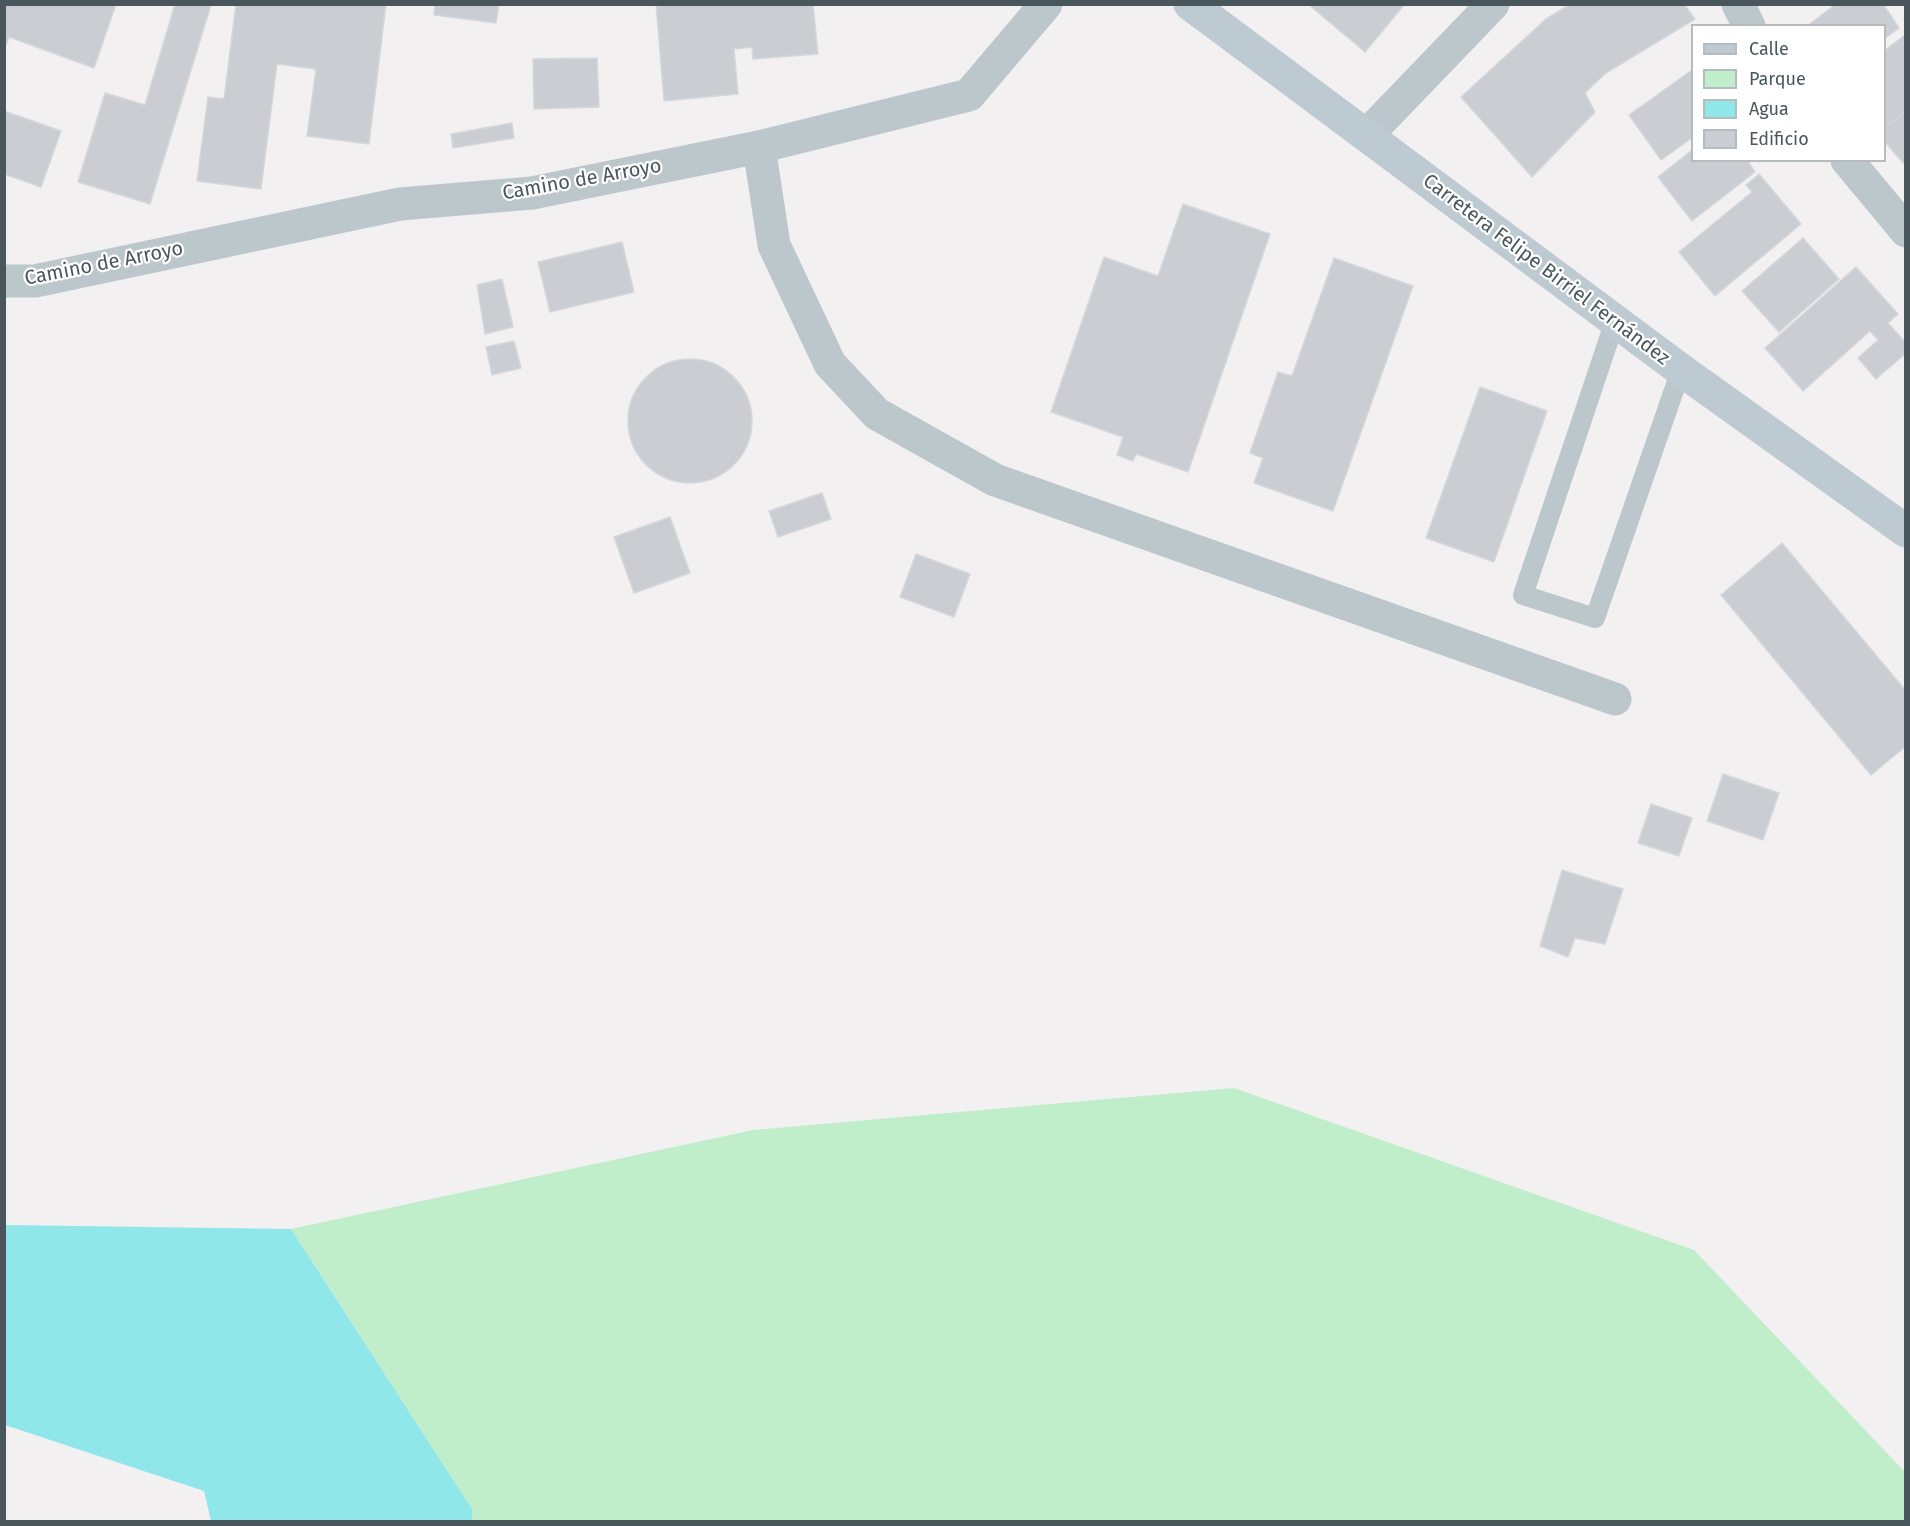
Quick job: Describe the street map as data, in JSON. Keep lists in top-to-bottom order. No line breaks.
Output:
{"streets":{"street":["Camino de Arroyo","Carretera Felipe Birriel Fernández"]},"legend":["Calle","Parque","Agua","Edificio"]}
